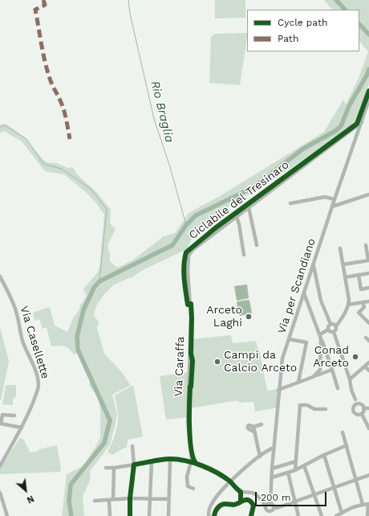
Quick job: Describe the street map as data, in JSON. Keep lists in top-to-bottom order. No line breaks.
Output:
{"streets":{"street":["Via per Scandiano","Via Casellette","Via Caraffa"],"cycle path":["Ciclabile del Tresinaro"]},"crossings":[["Via per Scandiano","Via Caraffa"]],"water":["Rio Braglia"],"places":["Arceto Laghi","Conad Arceto","Campi da Calcio Arceto"],"legend":["Cycle path","Path"],"scale_bar":"200 m","north":"bottom right"}
